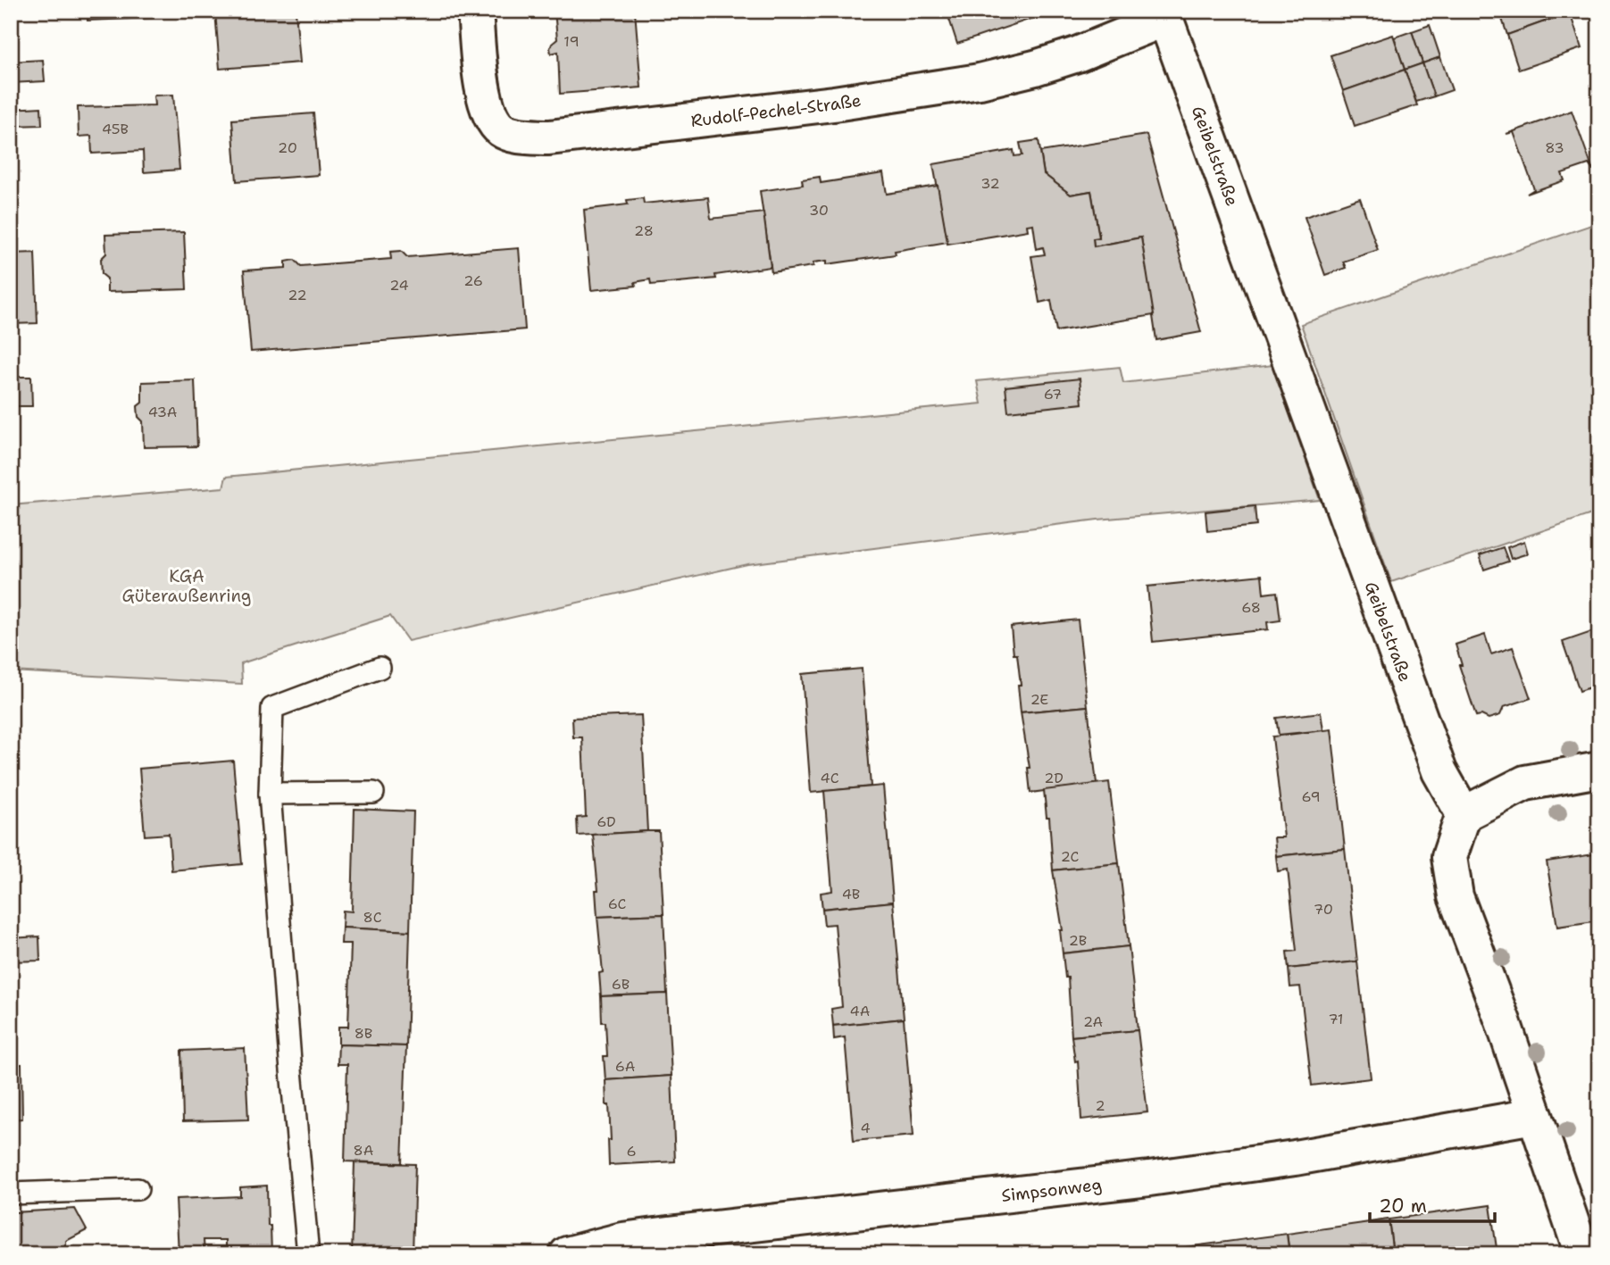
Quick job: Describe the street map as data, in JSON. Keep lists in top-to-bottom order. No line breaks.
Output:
{"streets":{"street":["Rudolf-Pechel-Straße","Geibelstraße","Simpsonweg"]},"crossings":[["Rudolf-Pechel-Straße","Geibelstraße"]],"parks":["KGA Güteraußenring"],"house_numbers":["19","45B","20","83","32","30","28","26","24","22","67","43A","68","2E","4C","2D","69","6D","2C","4B","6C","70","8C","2B","6B","4A","71","2A","8B","6A","2","4","8A","6"],"scale_bar":"20 m"}
